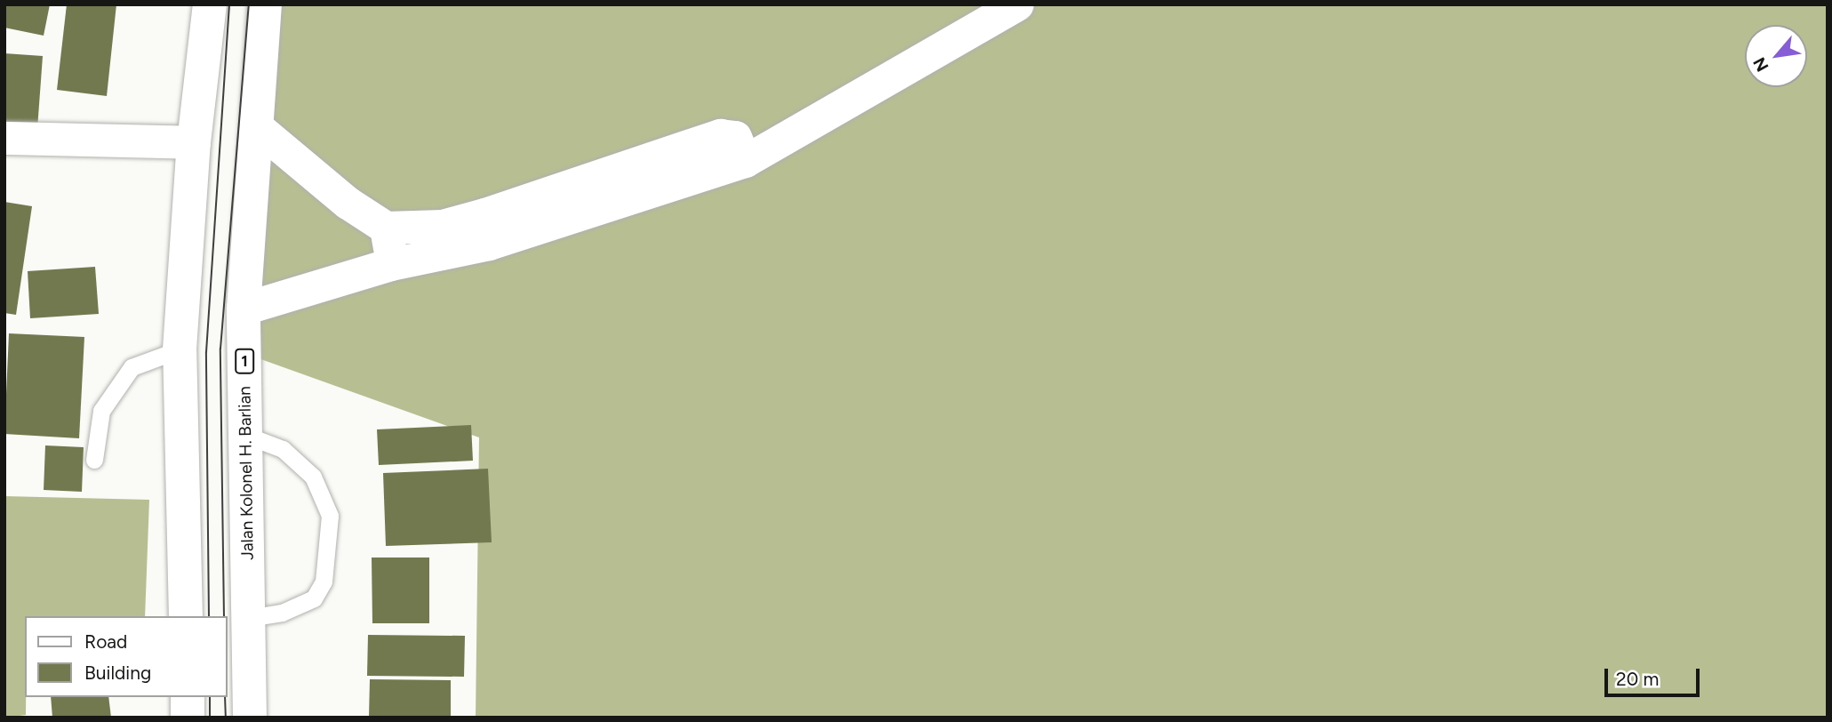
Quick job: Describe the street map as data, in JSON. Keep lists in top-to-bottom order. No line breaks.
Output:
{"streets":{"highway":["1","Jalan Kolonel H. Barlian"]},"legend":["Road","Building"],"scale_bar":"20 m","north":"bottom left"}
